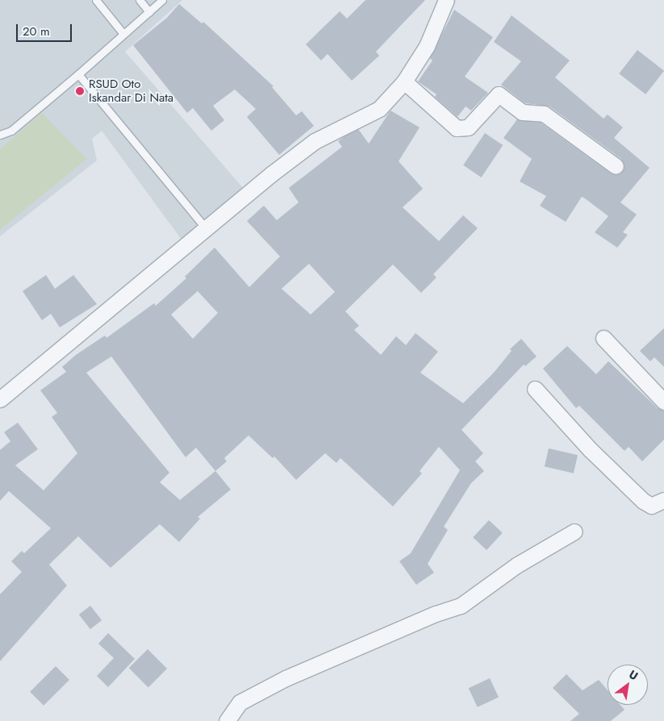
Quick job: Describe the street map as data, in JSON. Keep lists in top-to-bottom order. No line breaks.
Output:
{"places":["RSUD Oto Iskandar Di Nata"],"scale_bar":"20 m","north":"top right"}
